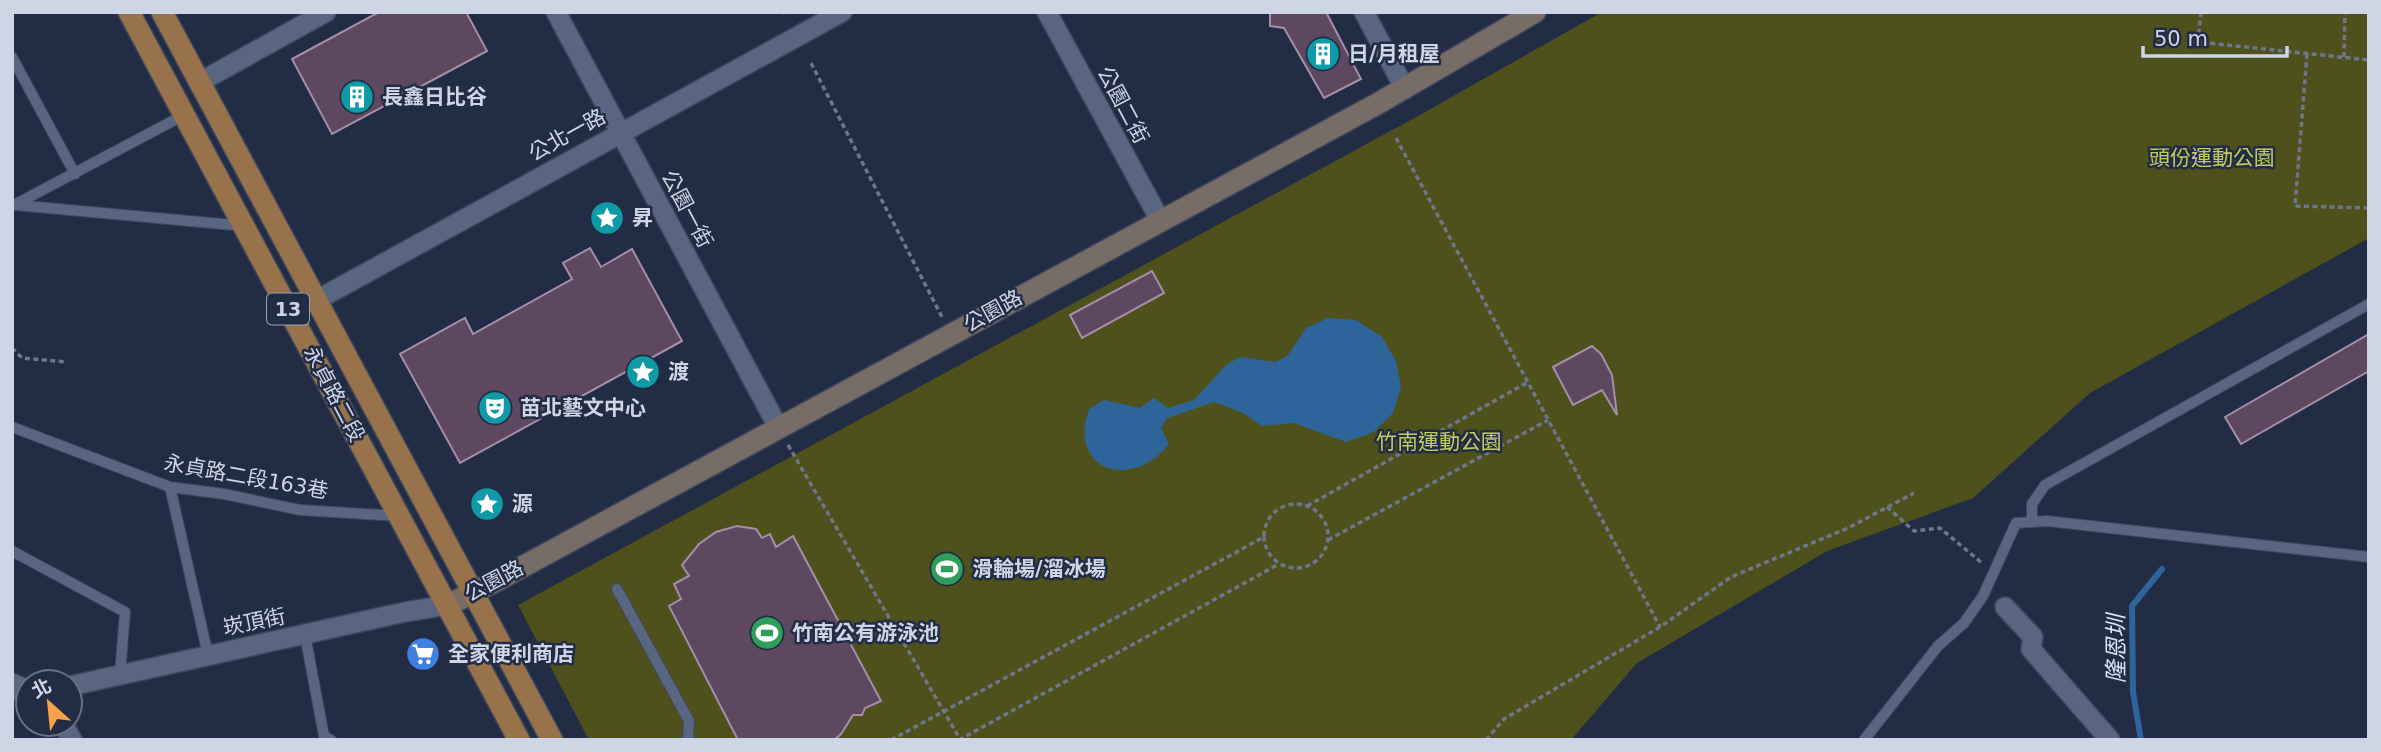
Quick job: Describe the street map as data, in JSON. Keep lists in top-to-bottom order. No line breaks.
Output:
{"streets":{"main road":["13","永貞路二段"],"street":["公園二街","公北一路","公園一街","公園路","崁頂街"],"lane":["永貞路二段163巷"]},"crossings":[["公園二街","公園路"],["公北一路","公園一街"],["公北一路","永貞路二段"],["公園一街","公園路"],["公園路","永貞路二段"],["公園路","崁頂街"],["永貞路二段","永貞路二段163巷"],["永貞路二段","崁頂街"]],"water":["隆恩圳"],"parks":["頭份運動公園","竹南運動公園"],"places":{"building":["日/月租屋","長鑫日比谷"],"place":["昇","渡","源"],"theatre":["苗北藝文中心"],"sports":["滑輪場/溜冰場","竹南公有游泳池"],"supermarket":["全家便利商店"]},"scale_bar":"50 m","north":"top left"}
